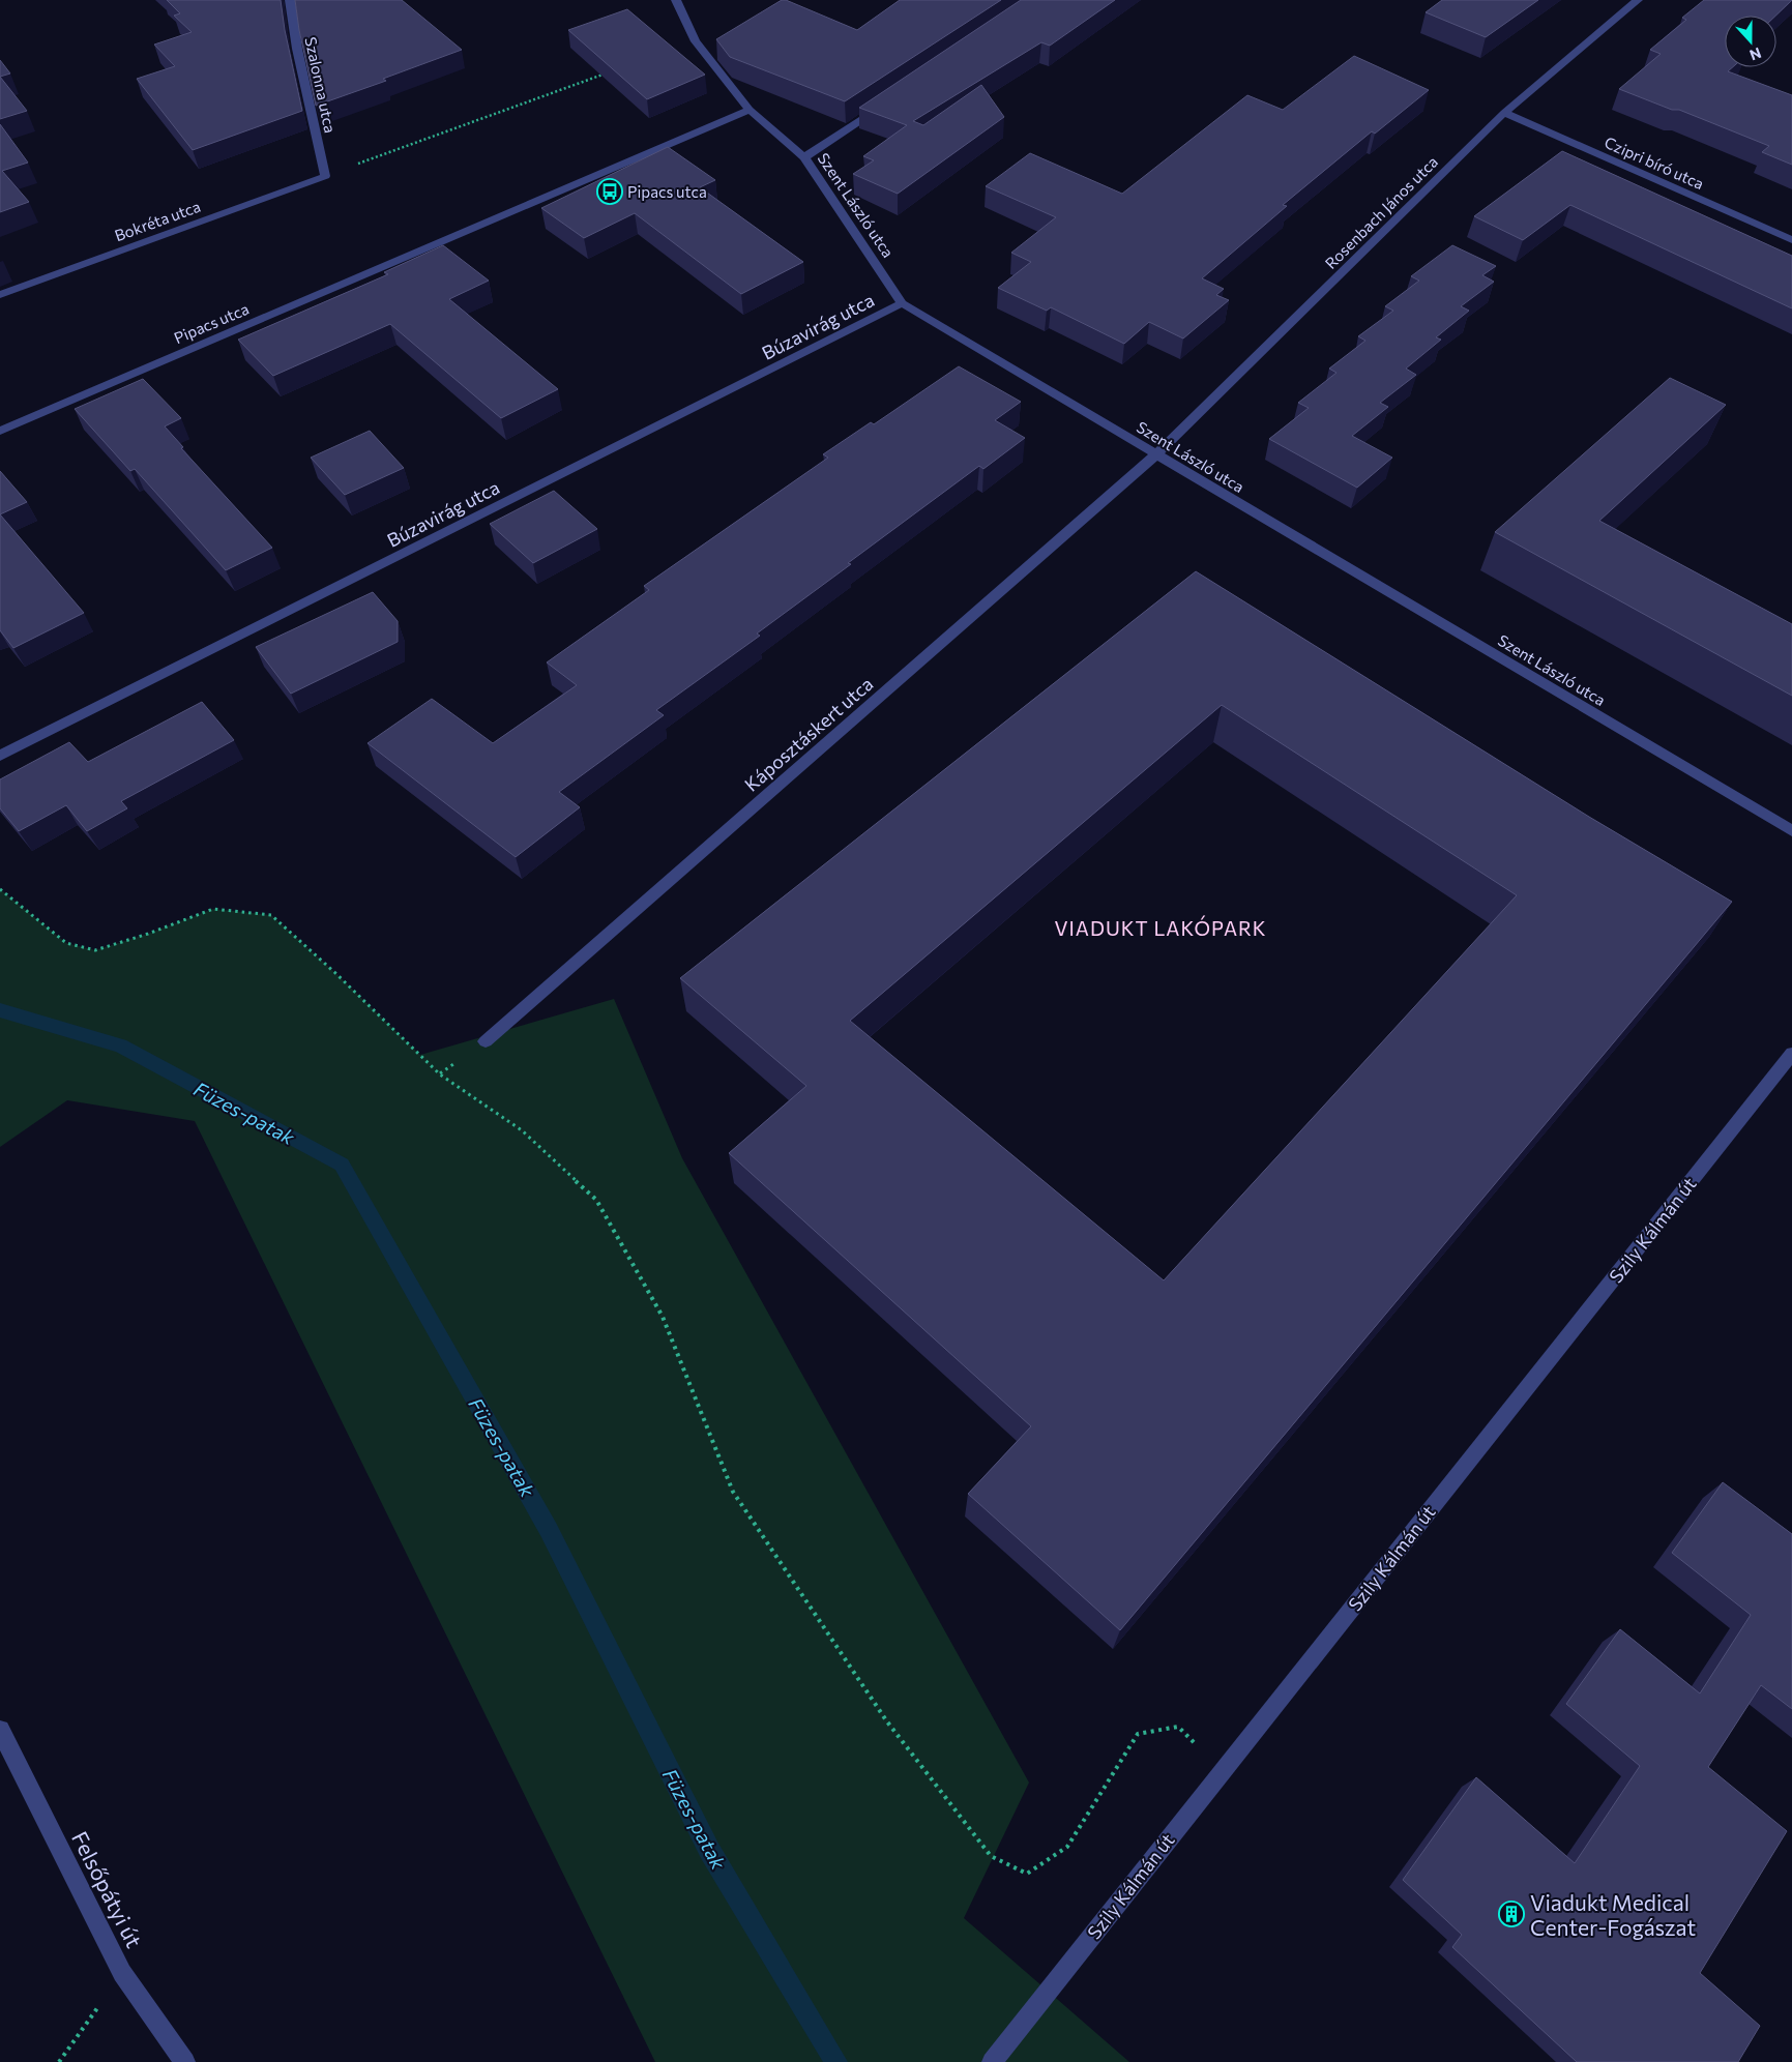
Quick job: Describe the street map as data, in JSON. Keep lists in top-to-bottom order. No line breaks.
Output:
{"streets":{"street":["Szalonna utca","Czipri bíró utca","Szent László utca","Rosenbach János utca","Bokréta utca","Pipacs utca","Búzavirág utca","Káposztáskert utca","Szily Kálmán út","Felsőpátyi út"]},"crossings":[["Szalonna utca","Bokréta utca"],["Czipri bíró utca","Rosenbach János utca"],["Szent László utca","Rosenbach János utca"],["Szent László utca","Pipacs utca"],["Szent László utca","Búzavirág utca"],["Szent László utca","Káposztáskert utca"],["Rosenbach János utca","Káposztáskert utca"]],"districts":["VIADUKT LAKÓPARK"],"water":["Füzes-patak"],"places":{"bus stop":["Pipacs utca"],"building":["Viadukt Medical Center-Fogászat"]},"north":"bottom"}
